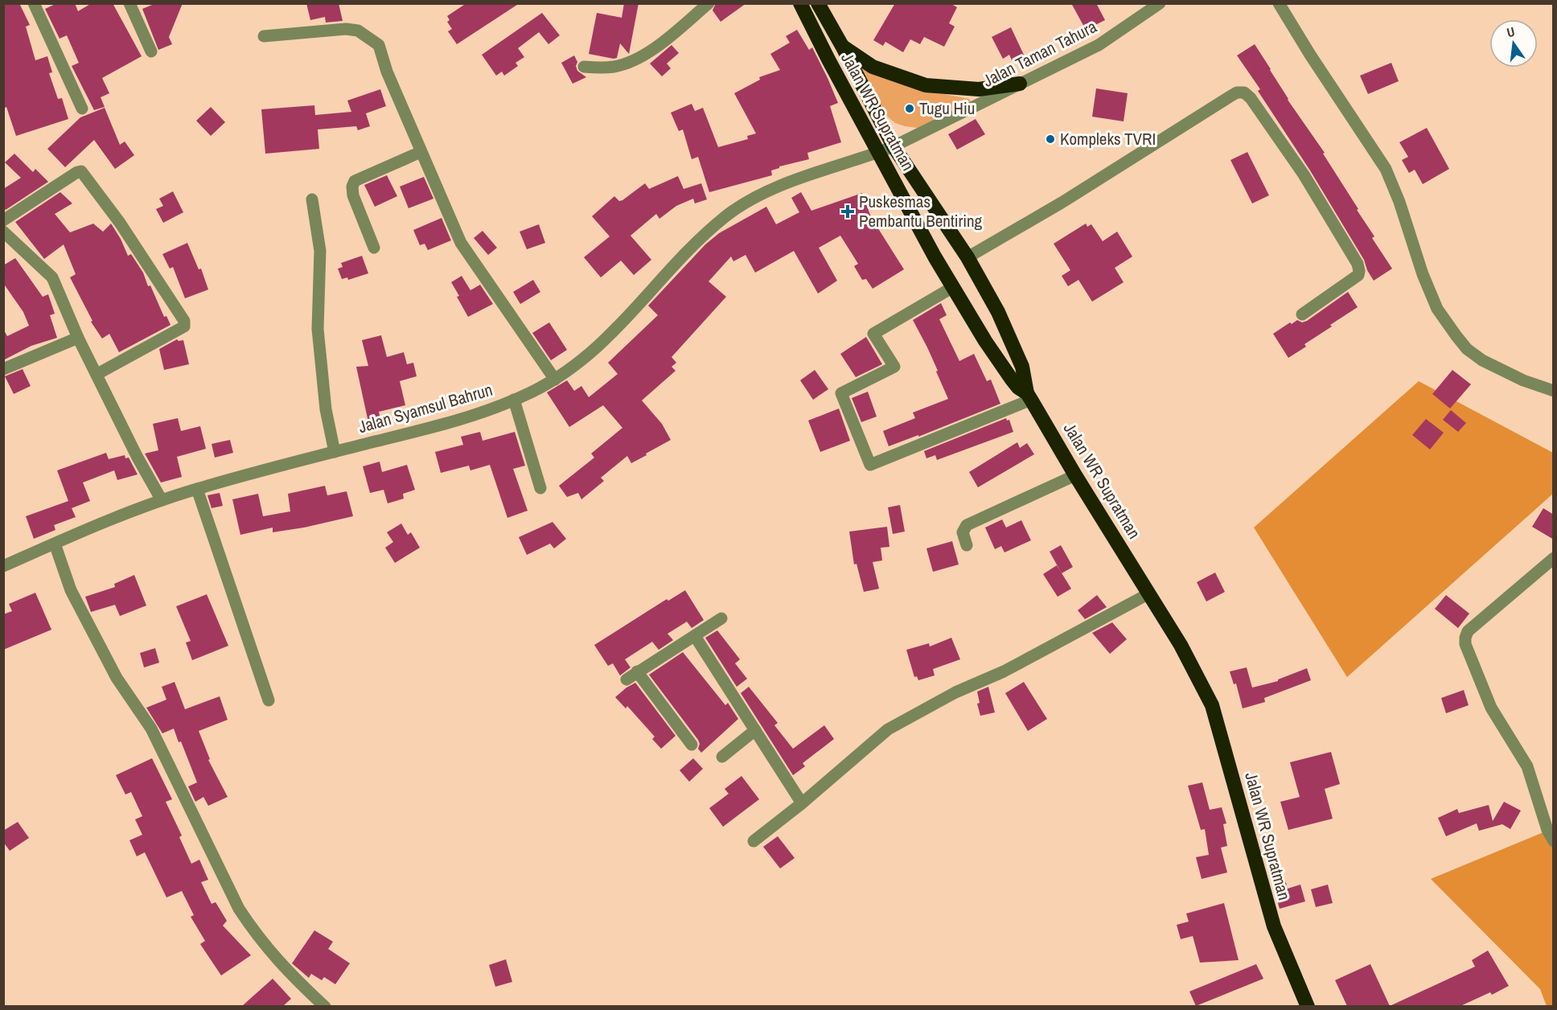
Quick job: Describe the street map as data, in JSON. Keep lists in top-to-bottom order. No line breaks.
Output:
{"streets":{"highway":["Jalan WR Supratman"],"street":["Jalan Taman Tahura","Jalan Syamsul Bahrun"]},"crossings":[["Jalan Taman Tahura","Jalan WR Supratman"],["Jalan Taman Tahura","Jalan Syamsul Bahrun"],["Jalan WR Supratman","Jalan Syamsul Bahrun"]],"places":{"other":["Tugu Hiu","Kompleks TVRI"],"health":["Puskesmas Pembantu Bentiring"]},"north":"top"}
